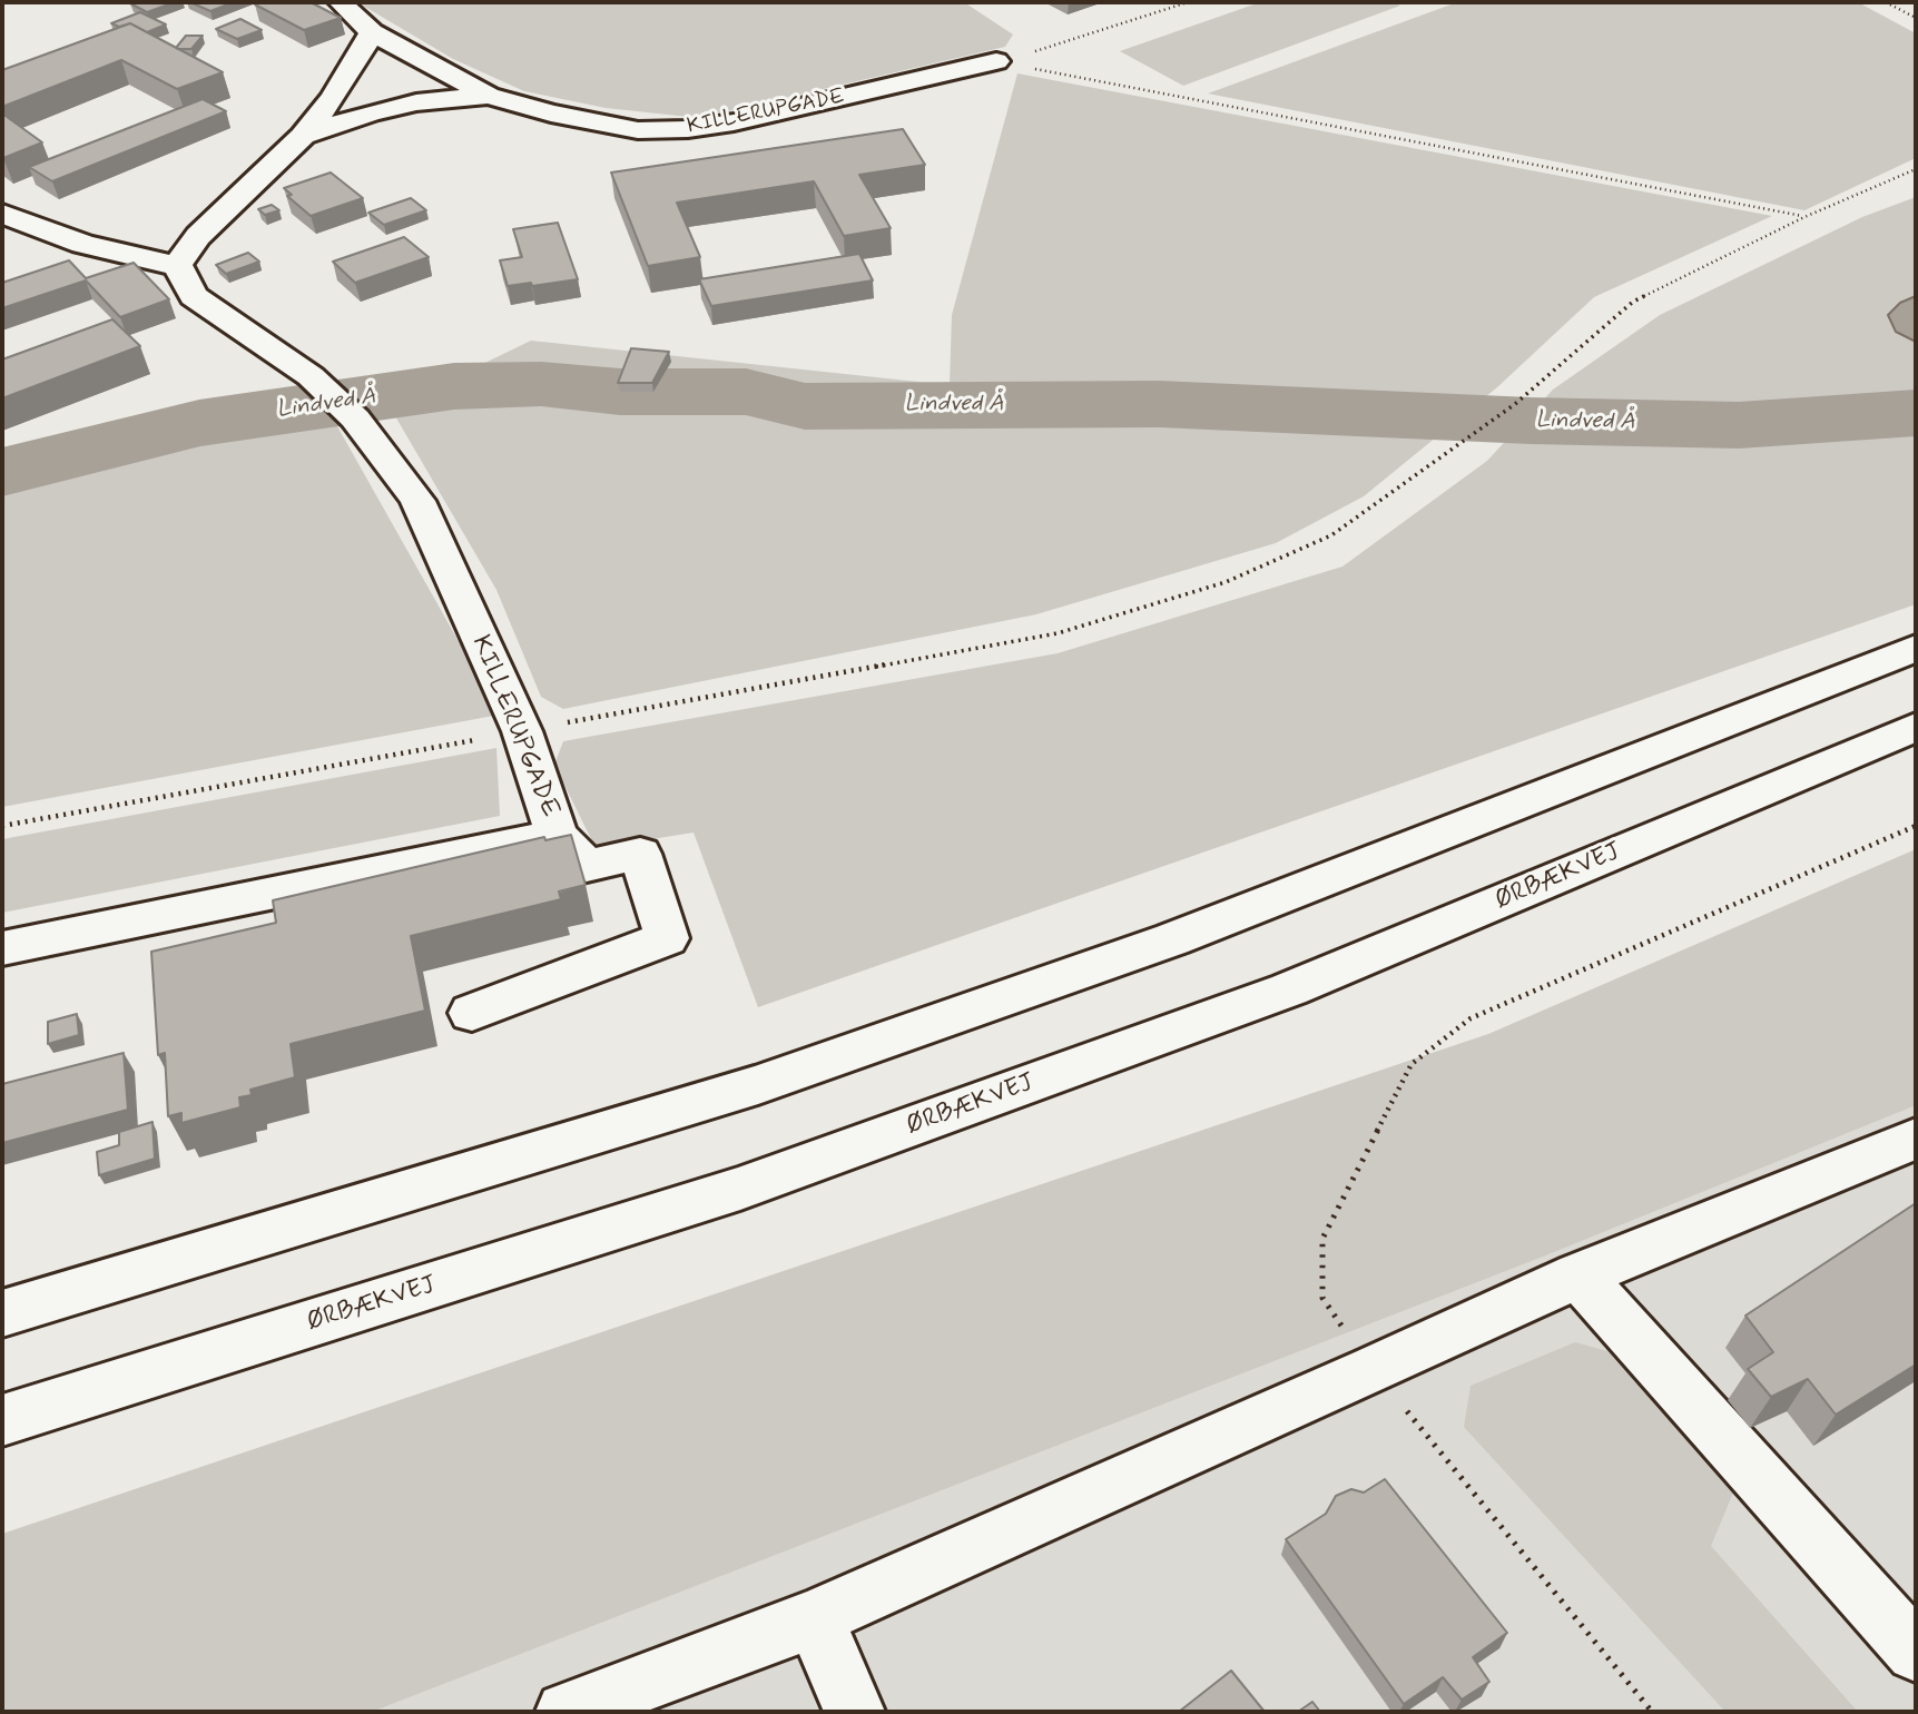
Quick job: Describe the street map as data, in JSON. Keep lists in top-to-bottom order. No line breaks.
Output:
{"streets":{"street":["KILLERUPGADE","ØRBÆKVEJ"]},"water":["Lindved Å"]}
